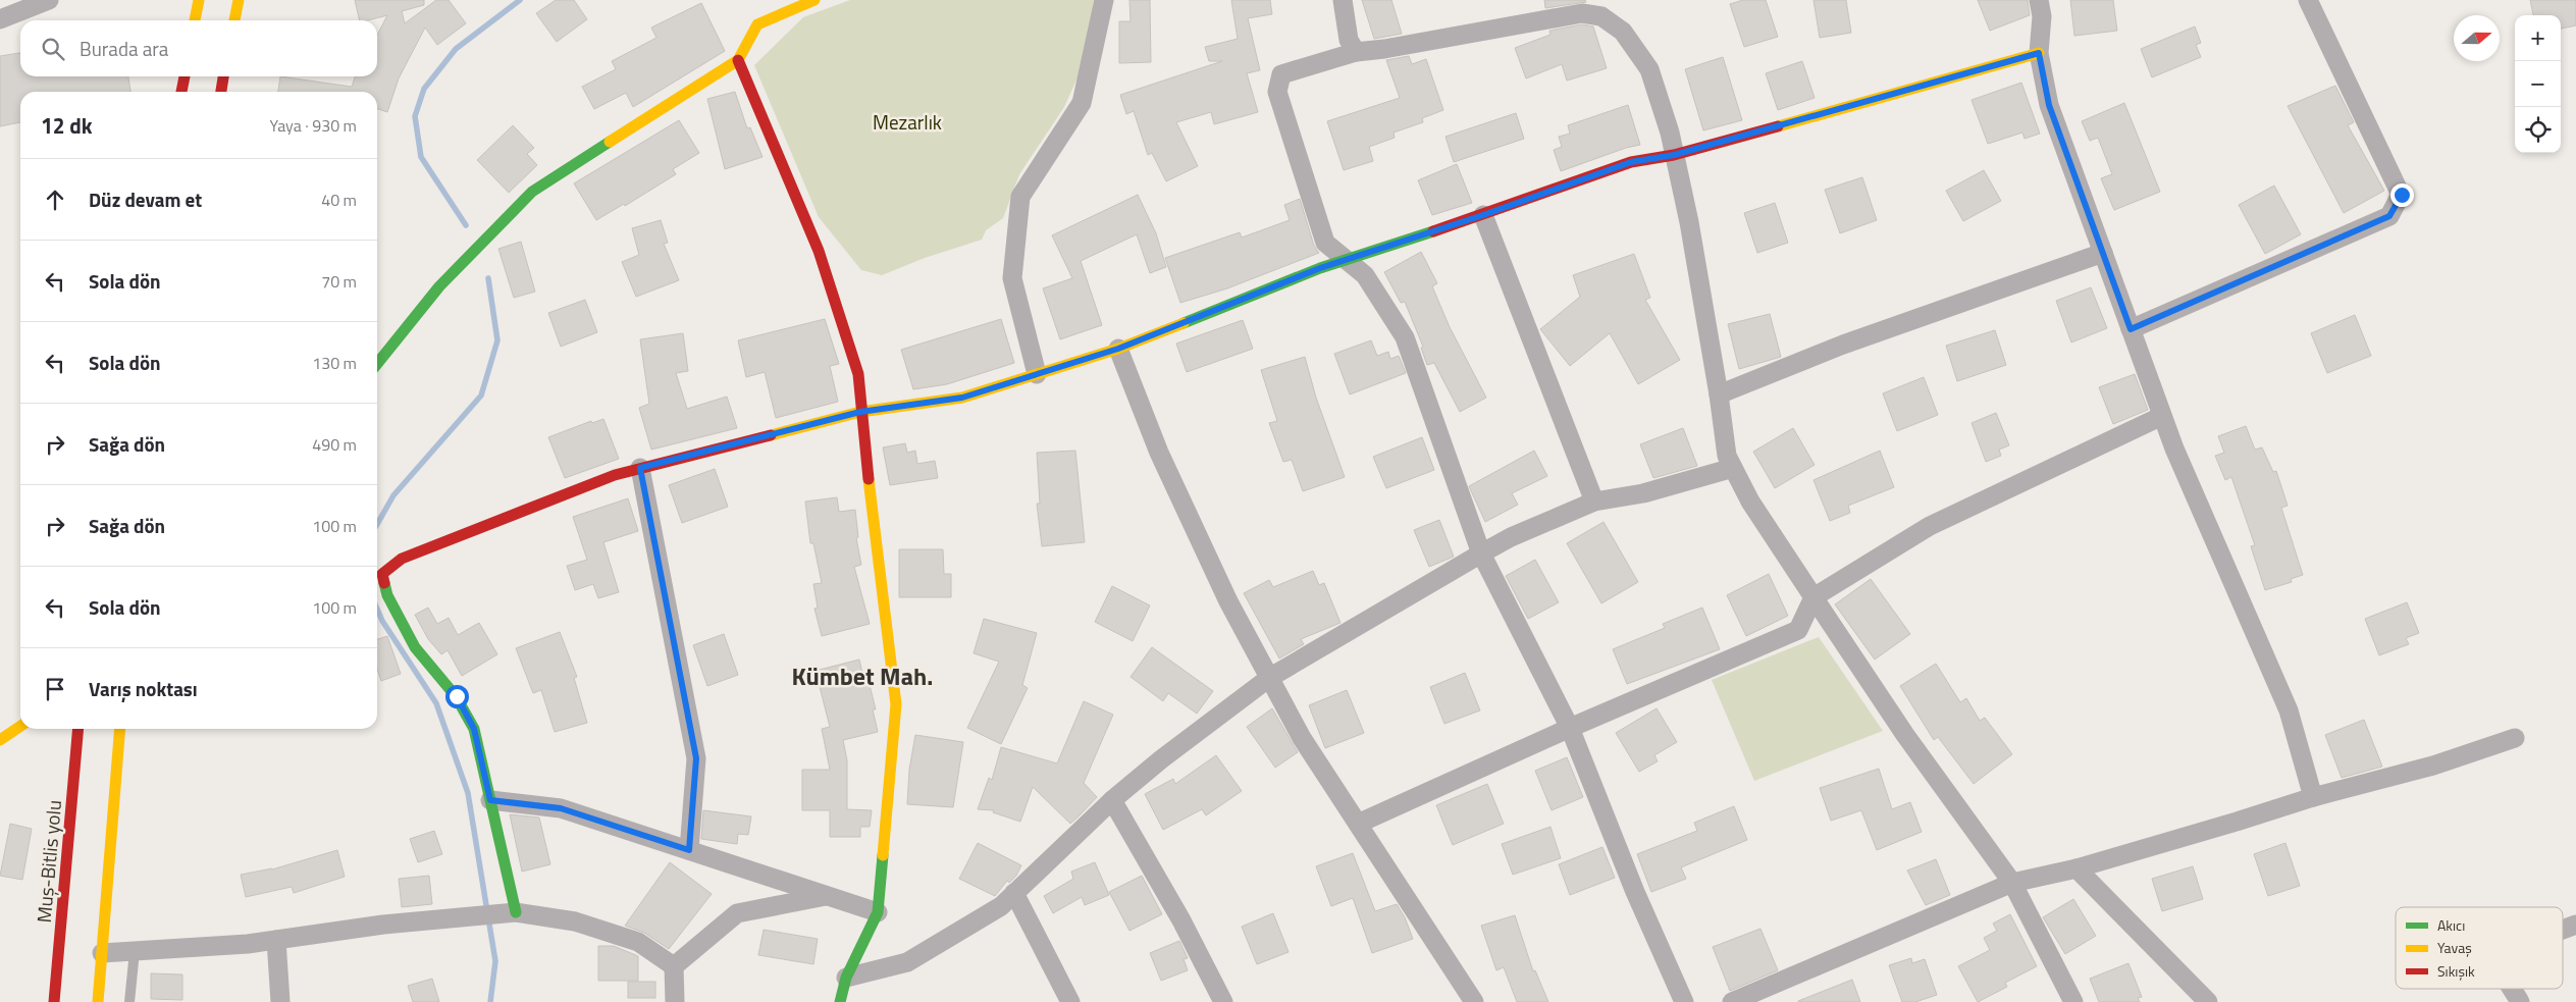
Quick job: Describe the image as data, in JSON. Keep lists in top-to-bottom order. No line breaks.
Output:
{"streets":{"main road":["Muş-Bitlis yolu"]},"districts":["Kümbet Mah."],"parks":["Mezarlık"],"legend":["Akıcı","Yavaş","Sıkışık"],"north":"right","page":{"map_buttons":["+","−"],"search":"Burada ara","heading":["12 dk","Yaya · 930 m"],"list":[["Düz devam et","40 m"],["Sola dön","70 m"],["Sola dön","130 m"],["Sağa dön","490 m"],["Sağa dön","100 m"],["Sola dön","100 m"],"Varış noktası"]}}
